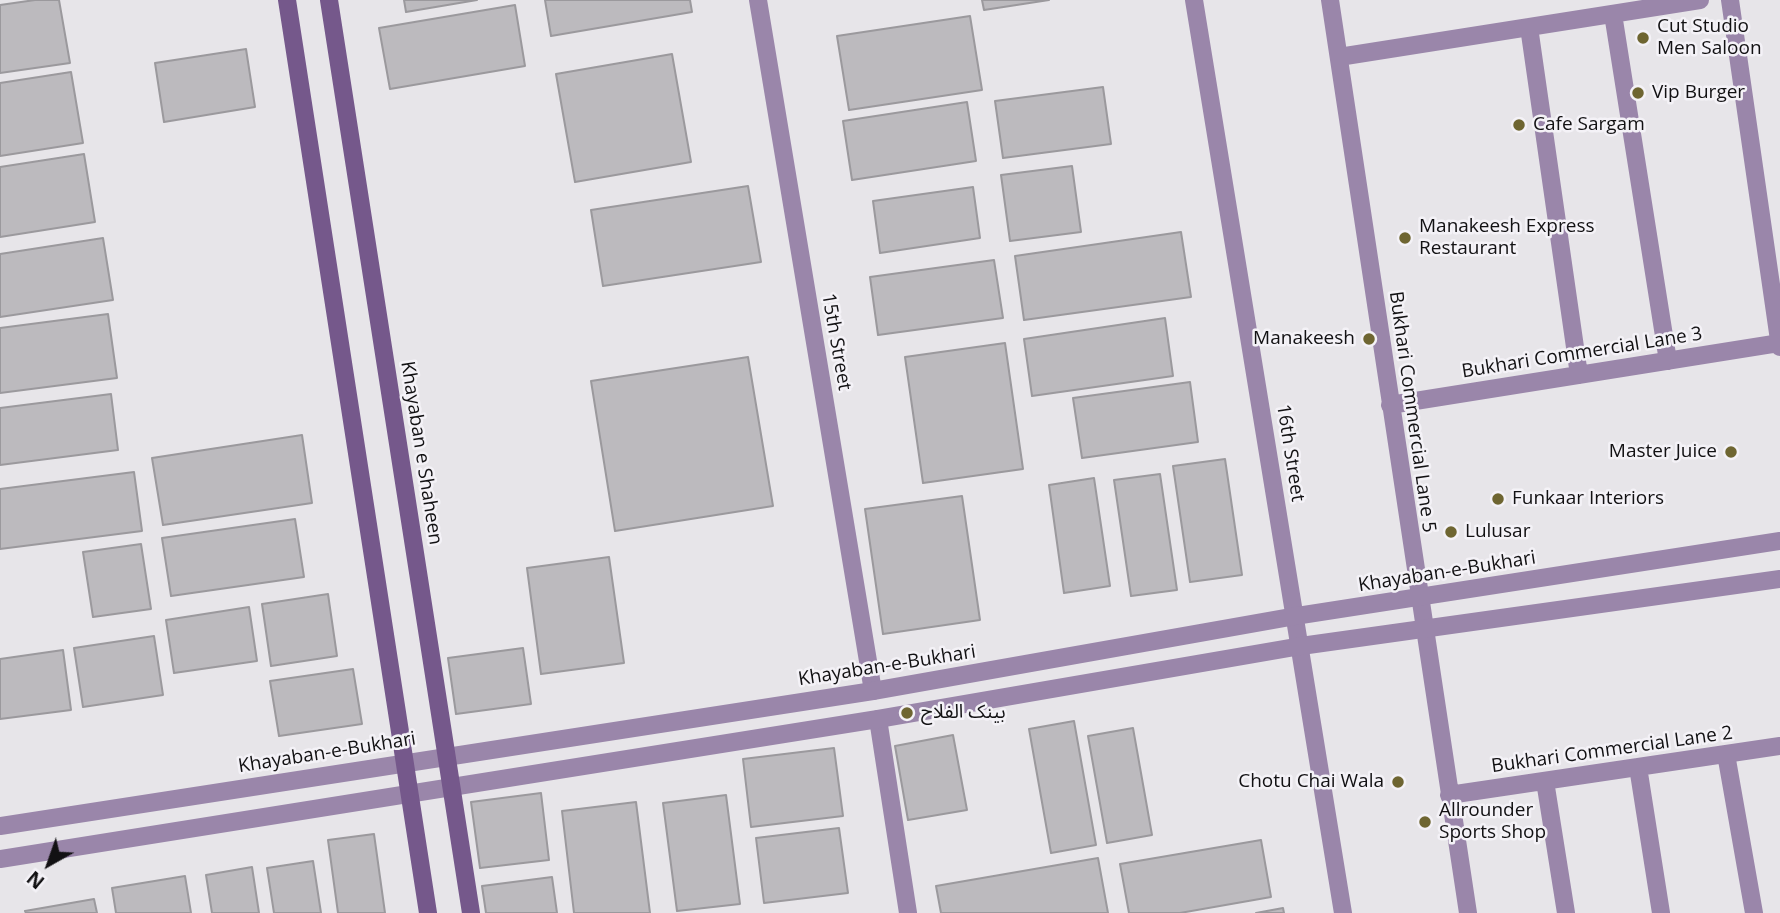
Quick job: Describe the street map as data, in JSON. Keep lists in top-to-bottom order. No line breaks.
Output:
{"streets":{"main road":["Khayaban e Shaheen"],"street":["15th Street","Bukhari Commercial Lane 3","Bukhari Commercial Lane 5","16th Street","Khayaban-e-Bukhari","Bukhari Commercial Lane 2"]},"crossings":[["15th Street","Khayaban-e-Bukhari"],["Bukhari Commercial Lane 3","Bukhari Commercial Lane 5"],["Bukhari Commercial Lane 5","Khayaban-e-Bukhari"],["Bukhari Commercial Lane 5","Bukhari Commercial Lane 2"],["Khayaban e Shaheen","Khayaban-e-Bukhari"],["16th Street","Khayaban-e-Bukhari"]],"places":["Cut Studio Men Saloon","Vip Burger","Cafe Sargam","Manakeesh Express Restaurant","Manakeesh","Master Juice","Funkaar Interiors","Lulusar","بینک الفلاح","Chotu Chai Wala","Allrounder Sports Shop"],"north":"bottom left"}
